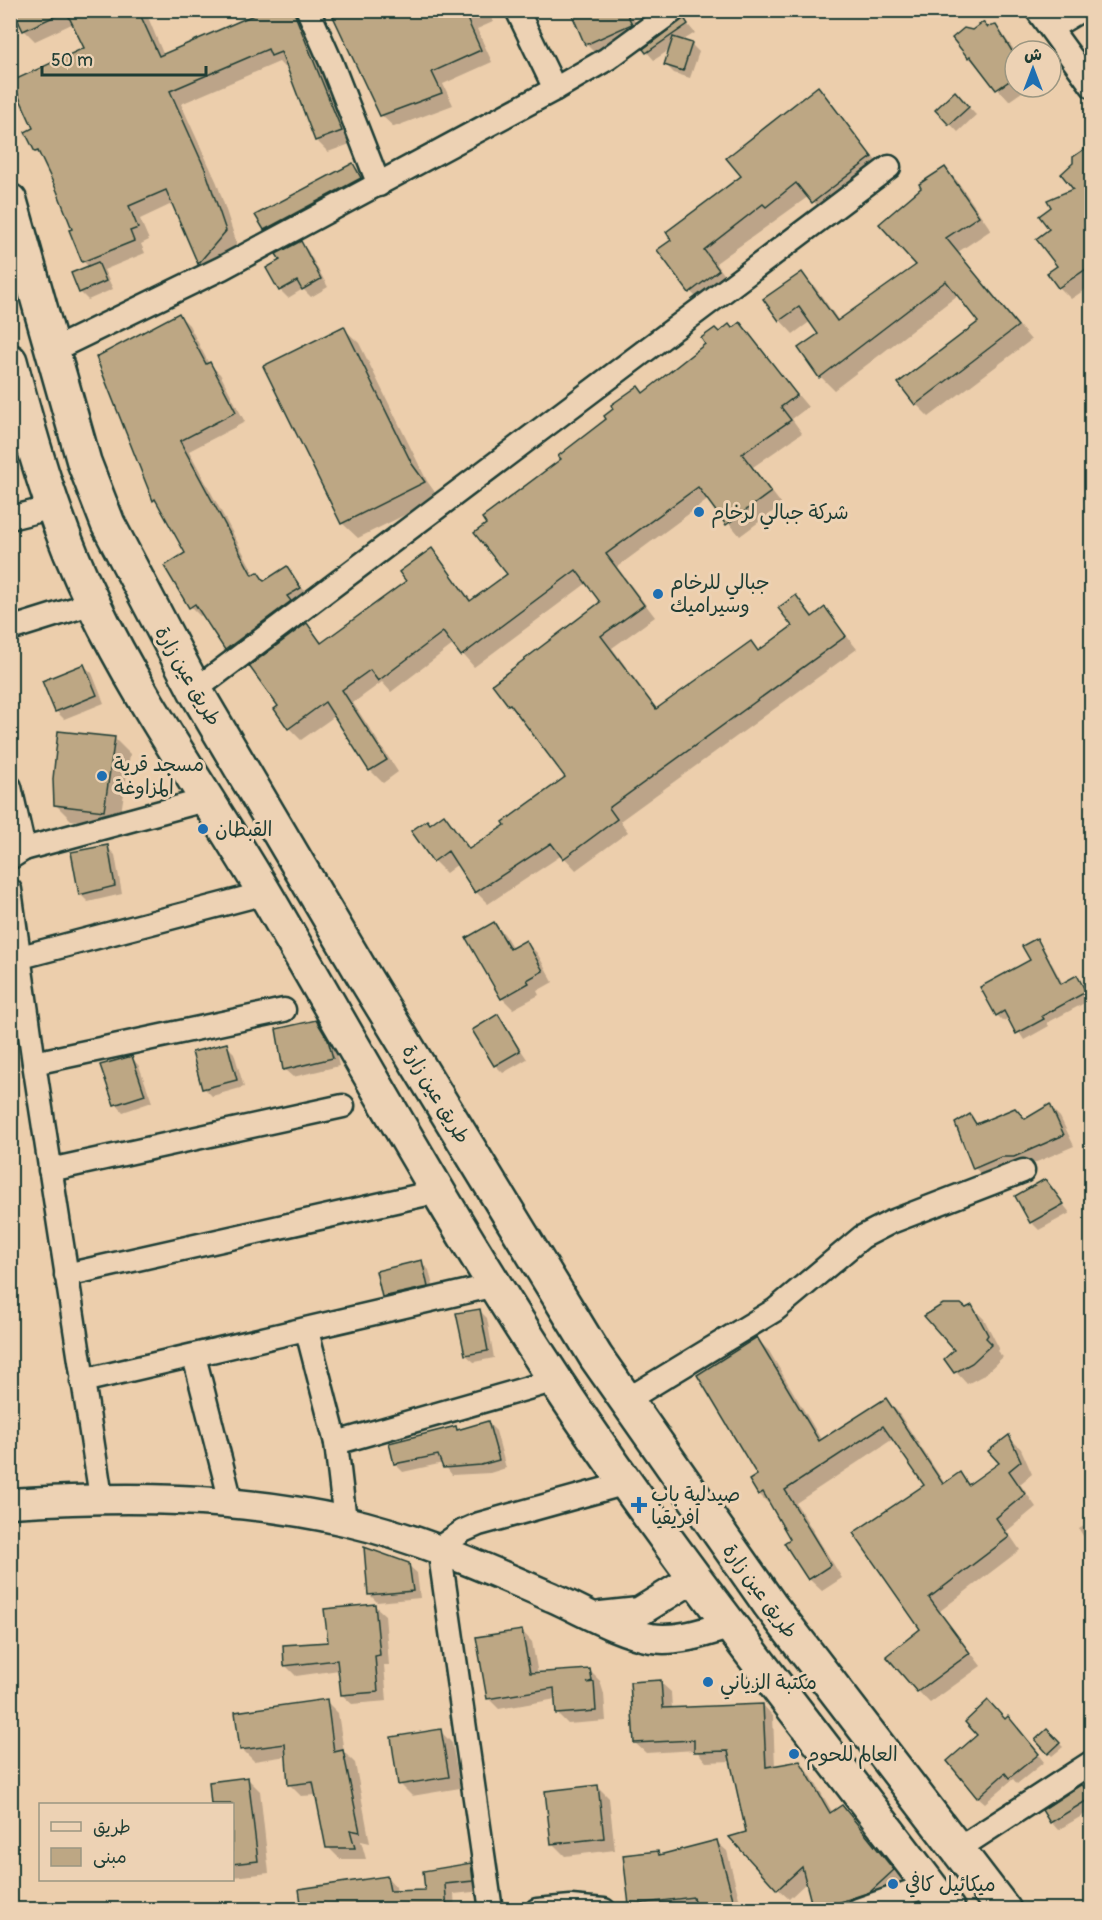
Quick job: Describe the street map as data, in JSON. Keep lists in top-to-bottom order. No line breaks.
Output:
{"streets":{"main road":["طريق عين زارة"]},"places":{"other":["شركة جبالي لرخام","جبالي للرخام وسيراميك","مسجد قرية المزاوغة","القبطان","مكتبة الزياني","العالم للحوم","ميكائيل كافي"],"health":["صيدلية باب افريقيا"]},"legend":["طريق","مبنى"],"scale_bar":"50 m","north":"top"}
